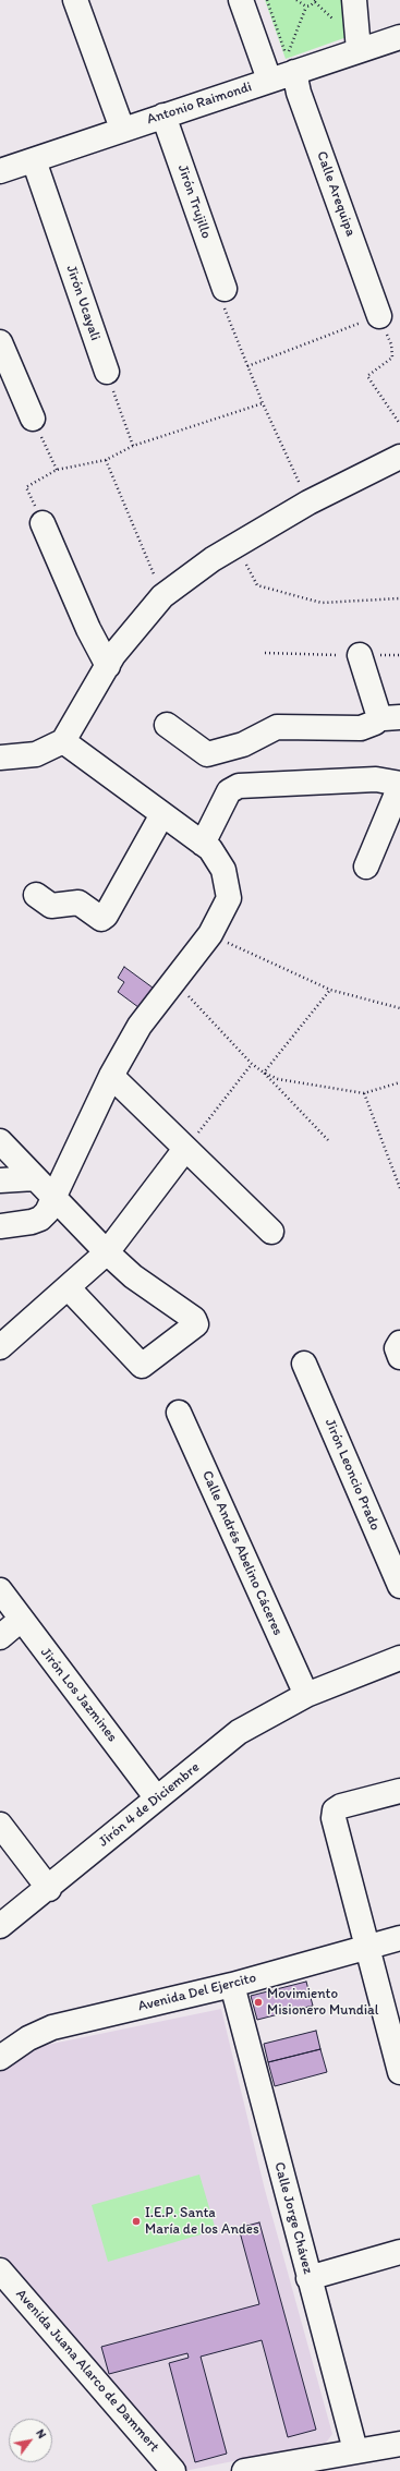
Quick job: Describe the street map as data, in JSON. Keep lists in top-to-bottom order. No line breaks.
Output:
{"streets":{"street":["Antonio Raimondi","Calle Arequipa","Jirón Trujillo","Jirón Ucayali","Jirón Leoncio Prado","Calle Andrés Abelino Cáceres","Jirón Los Jazmines","Jirón 4 de Diciembre","Avenida Del Ejercito","Calle Jorge Chávez","Avenida Juana Alarco de Dammert"]},"crossings":[["Antonio Raimondi","Calle Arequipa"],["Antonio Raimondi","Jirón Trujillo"],["Antonio Raimondi","Jirón Ucayali"],["Calle Andrés Abelino Cáceres","Jirón 4 de Diciembre"],["Jirón Los Jazmines","Jirón 4 de Diciembre"],["Avenida Del Ejercito","Calle Jorge Chávez"]],"places":["Movimiento Misionero Mundial","I.E.P. Santa María de los Andes"],"north":"top right"}
